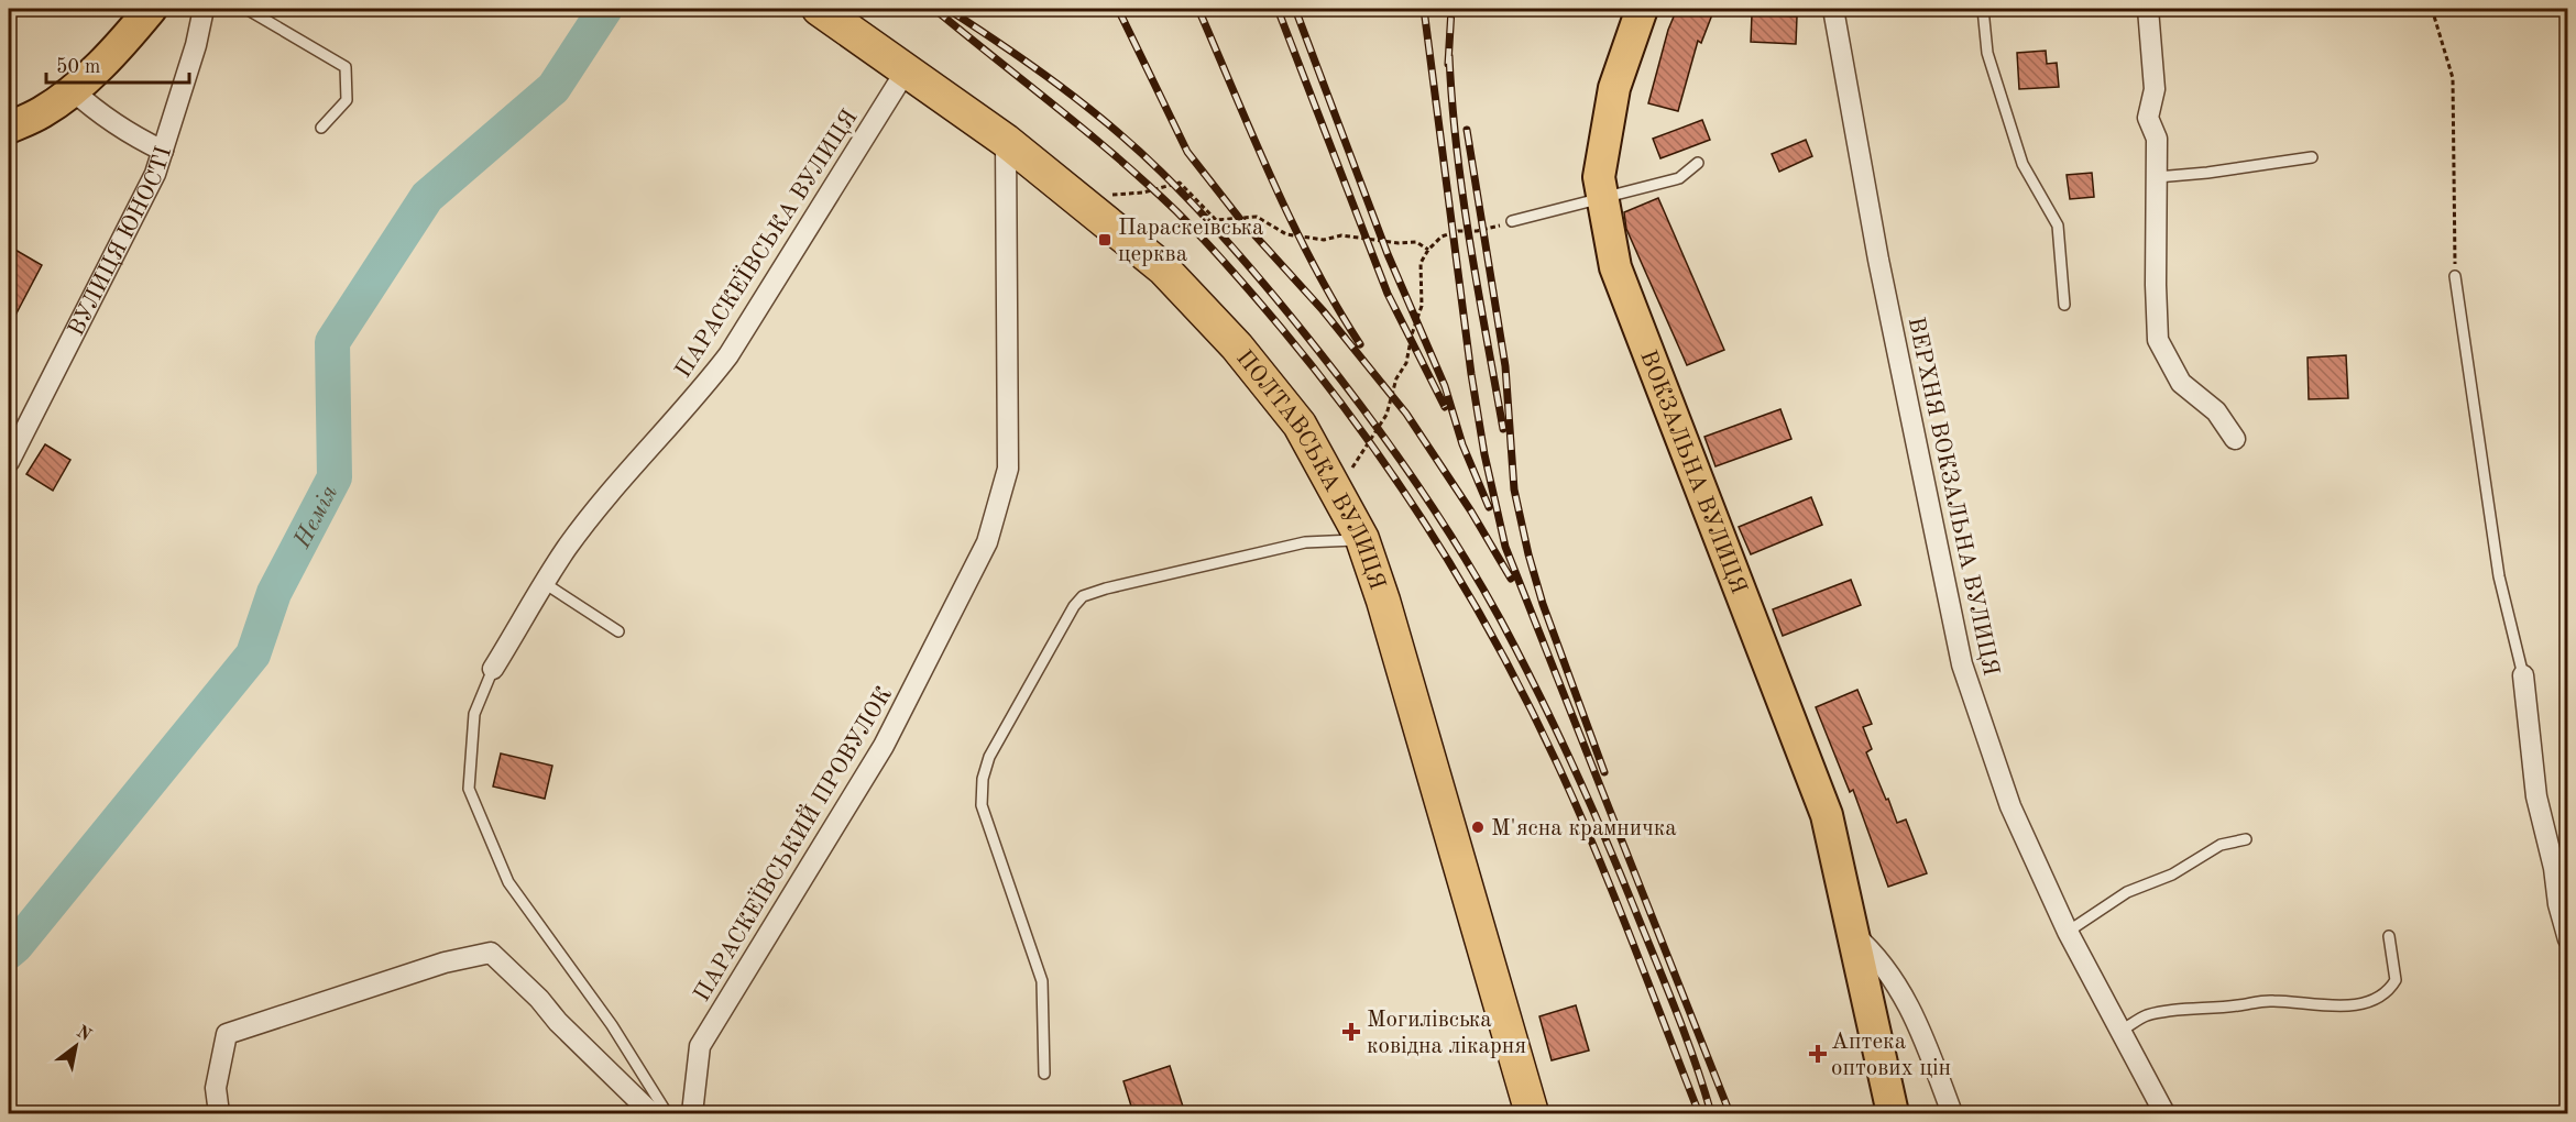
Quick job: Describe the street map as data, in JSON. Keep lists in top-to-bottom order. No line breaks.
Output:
{"streets":{"highway":["ПОЛТАВСЬКА ВУЛИЦЯ"],"main road":["ВОКЗАЛЬНА ВУЛИЦЯ"],"street":["ВУЛИЦЯ ЮНОСТІ","ПАРАСКЕЇВСЬКА ВУЛИЦЯ","ВЕРХНЯ ВОКЗАЛЬНА ВУЛИЦЯ","ПАРАСКЕЇВСЬКИЙ ПРОВУЛОК"]},"crossings":[["ПАРАСКЕЇВСЬКА ВУЛИЦЯ","ПОЛТАВСЬКА ВУЛИЦЯ"],["ПОЛТАВСЬКА ВУЛИЦЯ","ПАРАСКЕЇВСЬКИЙ ПРОВУЛОК"]],"water":["Немія"],"places":{"transit":["Параскеївська церква"],"other":["М'ясна крамничка"],"health":["Могилівська ковідна лікарня","Аптека оптових цін"]},"scale_bar":"50 m","north":"top right"}
